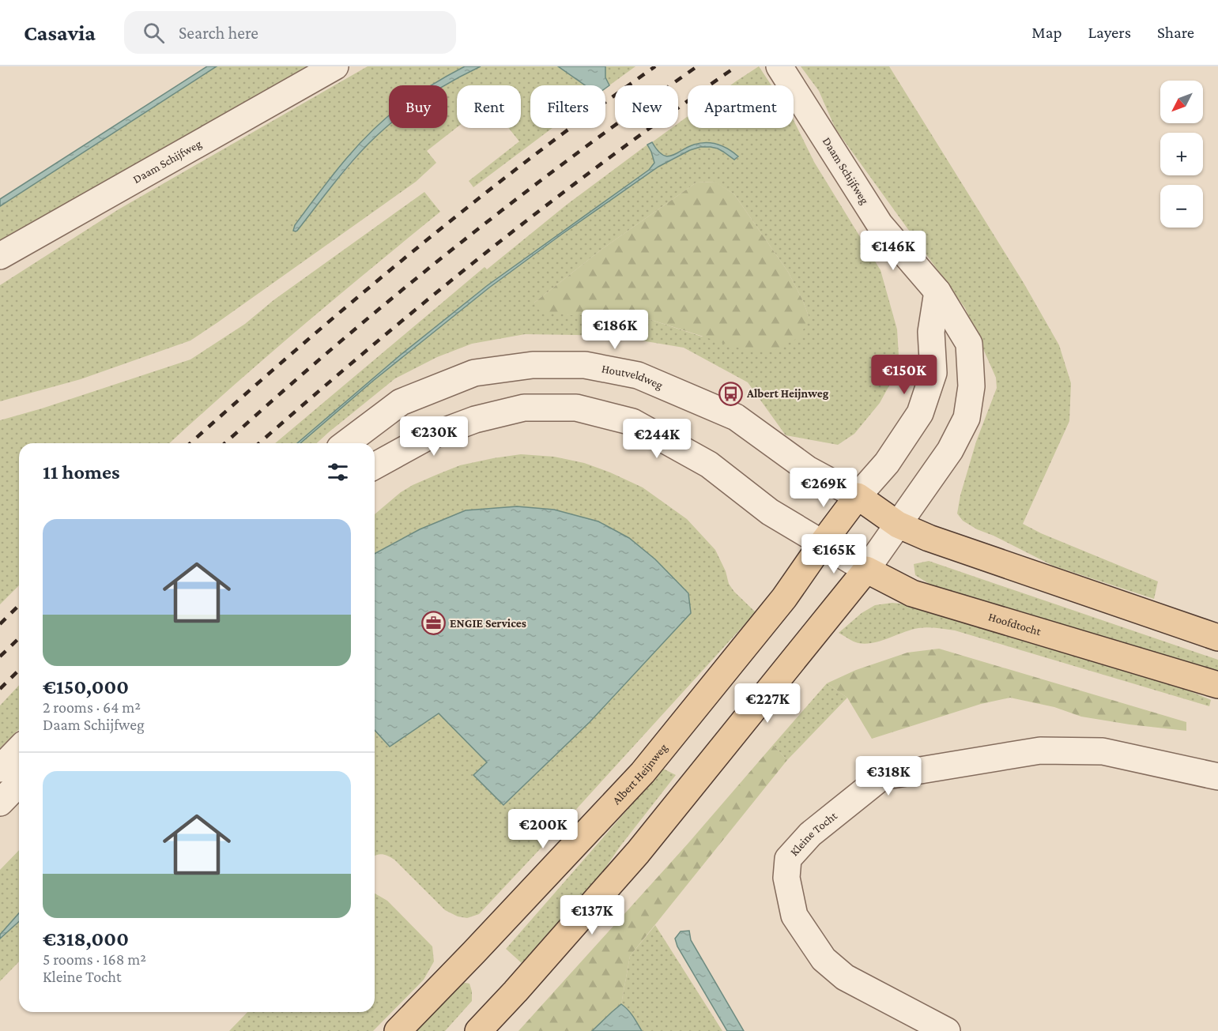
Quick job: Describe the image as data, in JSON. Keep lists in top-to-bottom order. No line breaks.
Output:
{"streets":{"main road":["Hoofdtocht","Albert Heijnweg"],"street":["Daam Schijfweg","Houtveldweg","Kleine Tocht"]},"crossings":[["Houtveldweg","Albert Heijnweg"],["Hoofdtocht","Albert Heijnweg"]],"places":{"bus stop":["Albert Heijnweg"],"office":["ENGIE Services"]},"north":"bottom left","page":{"header":"Casavia","search":"Search here","nav":["Map","Layers","Share"],"map_buttons":["+","−"],"chip":["Buy","Rent","Filters","New","Apartment"],"price":["€146K","€186K","€150K","€230K","€244K","€269K","€165K","€227K","€318K","€200K","€137K"],"heading":"11 homes","list":[{"name":"€150,000","note":"2 rooms · 64 m² · Daam Schijfweg"},{"name":"€318,000","note":"5 rooms · 168 m² · Kleine Tocht"}]}}
